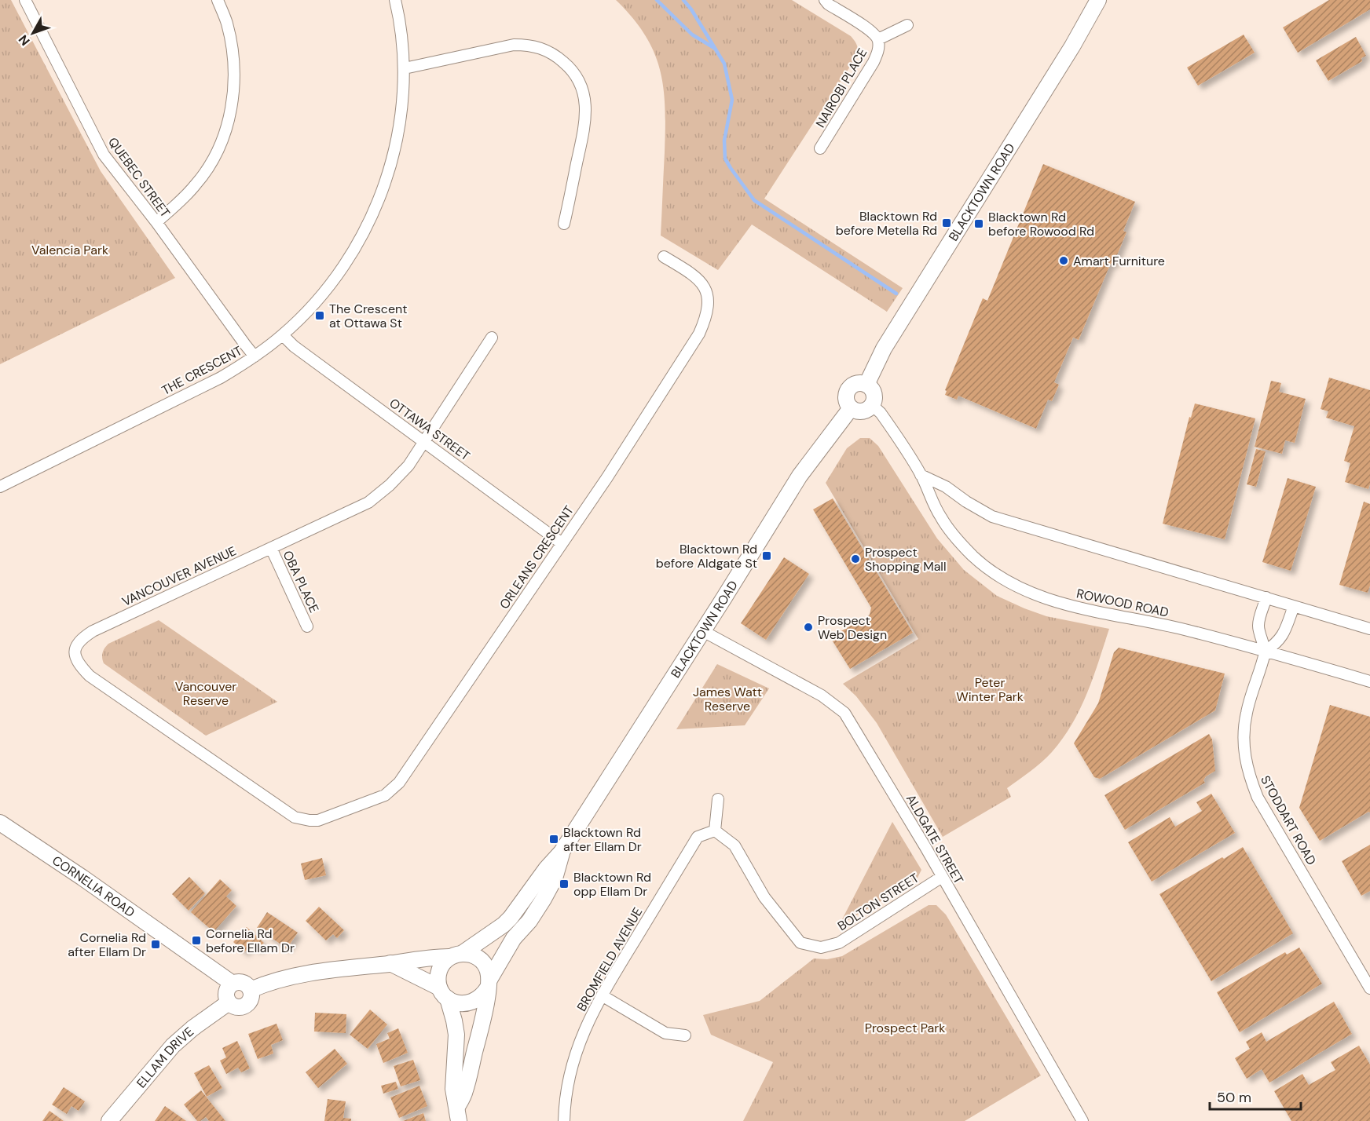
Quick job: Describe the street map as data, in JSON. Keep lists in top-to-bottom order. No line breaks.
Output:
{"streets":{"main road":["BLACKTOWN ROAD","CORNELIA ROAD","ELLAM DRIVE"],"street":["NAIROBI PLACE","QUEBEC STREET","THE CRESCENT","OTTAWA STREET","ORLEANS CRESCENT","VANCOUVER AVENUE","OBA PLACE","ROWOOD ROAD","STODDART ROAD","ALDGATE STREET","BOLTON STREET","BROMFIELD AVENUE"]},"crossings":[["QUEBEC STREET","THE CRESCENT"],["BLACKTOWN ROAD","ROWOOD ROAD"],["BLACKTOWN ROAD","ALDGATE STREET"],["THE CRESCENT","OTTAWA STREET"],["OTTAWA STREET","ORLEANS CRESCENT"],["OTTAWA STREET","VANCOUVER AVENUE"],["ORLEANS CRESCENT","VANCOUVER AVENUE"],["VANCOUVER AVENUE","OBA PLACE"],["ROWOOD ROAD","STODDART ROAD"],["ALDGATE STREET","BOLTON STREET"],["CORNELIA ROAD","ELLAM DRIVE"],["BOLTON STREET","BROMFIELD AVENUE"]],"parks":["Valencia Park","Peter Winter Park","Vancouver Reserve","James Watt Reserve","Prospect Park"],"places":{"transit":["Blacktown Rd before Metella Rd","Blacktown Rd before Rowood Rd","The Crescent at Ottawa St","Blacktown Rd before Aldgate St","Blacktown Rd after Ellam Dr","Blacktown Rd opp Ellam Dr","Cornelia Rd before Ellam Dr","Cornelia Rd after Ellam Dr"],"other":["Amart Furniture","Prospect Shopping Mall","Prospect Web Design"]},"scale_bar":"50 m","north":"bottom left"}
